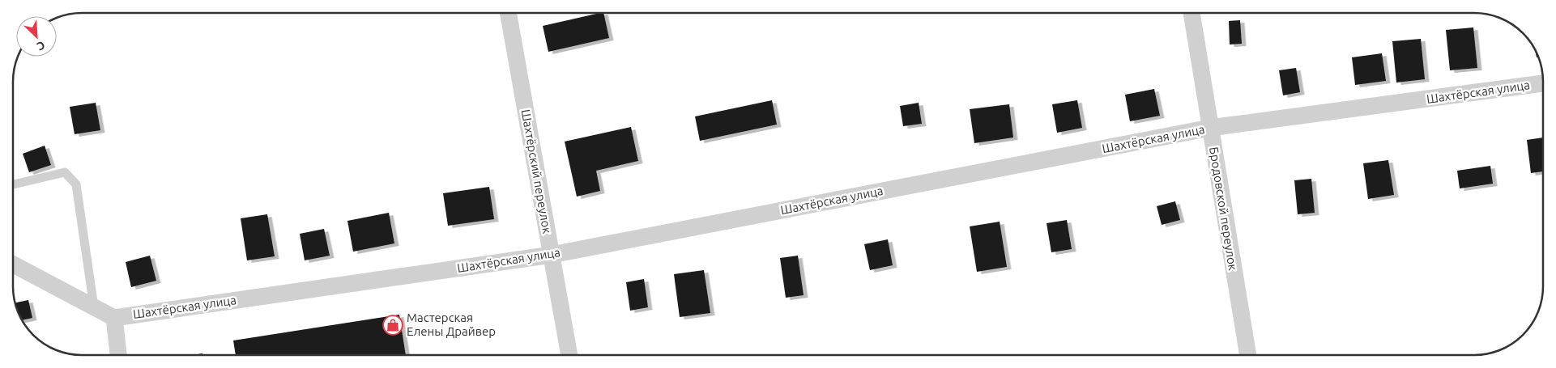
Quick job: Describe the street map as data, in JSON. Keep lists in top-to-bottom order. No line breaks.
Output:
{"streets":{"street":["Шахтёрская улица","Шахтёрский переулок","Бродовской переулок"]},"crossings":[["Шахтёрская улица","Шахтёрский переулок"],["Шахтёрская улица","Бродовской переулок"]],"places":{"shop":["Мастерская Елены Драйвер"]},"north":"bottom right"}
